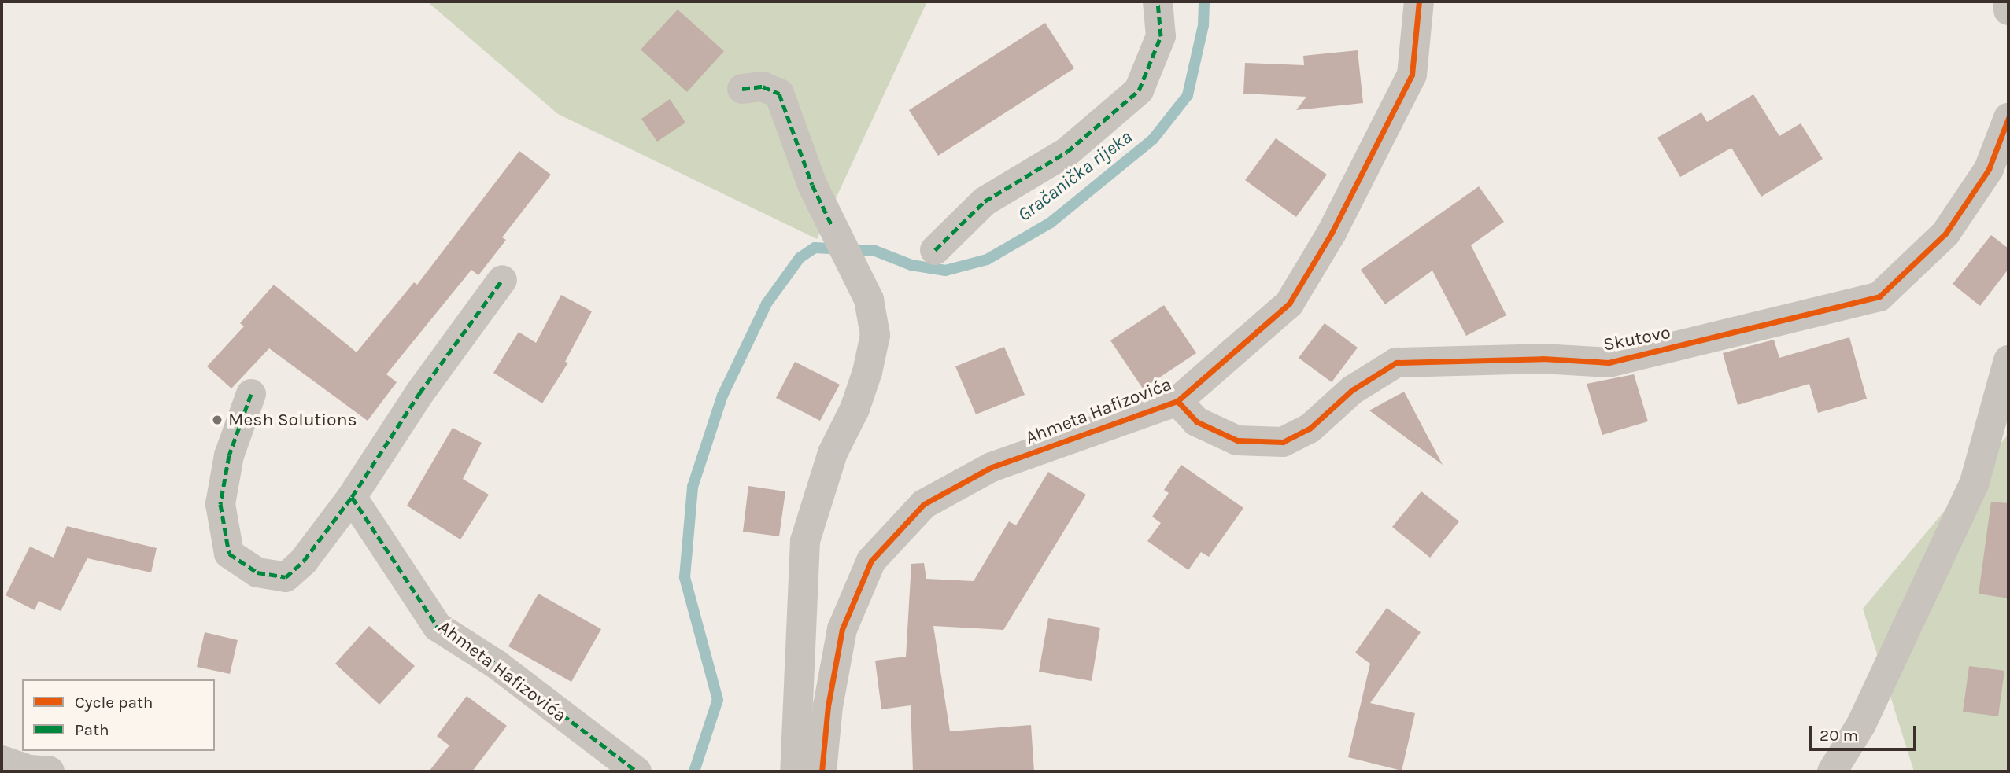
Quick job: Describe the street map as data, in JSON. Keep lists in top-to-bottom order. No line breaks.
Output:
{"streets":{"street":["Skutovo","Ahmeta Hafizovića"]},"crossings":[["Skutovo","Ahmeta Hafizovića"]],"water":["Gračanička rijeka"],"places":["Mesh Solutions"],"legend":["Cycle path","Path"],"scale_bar":"20 m"}
